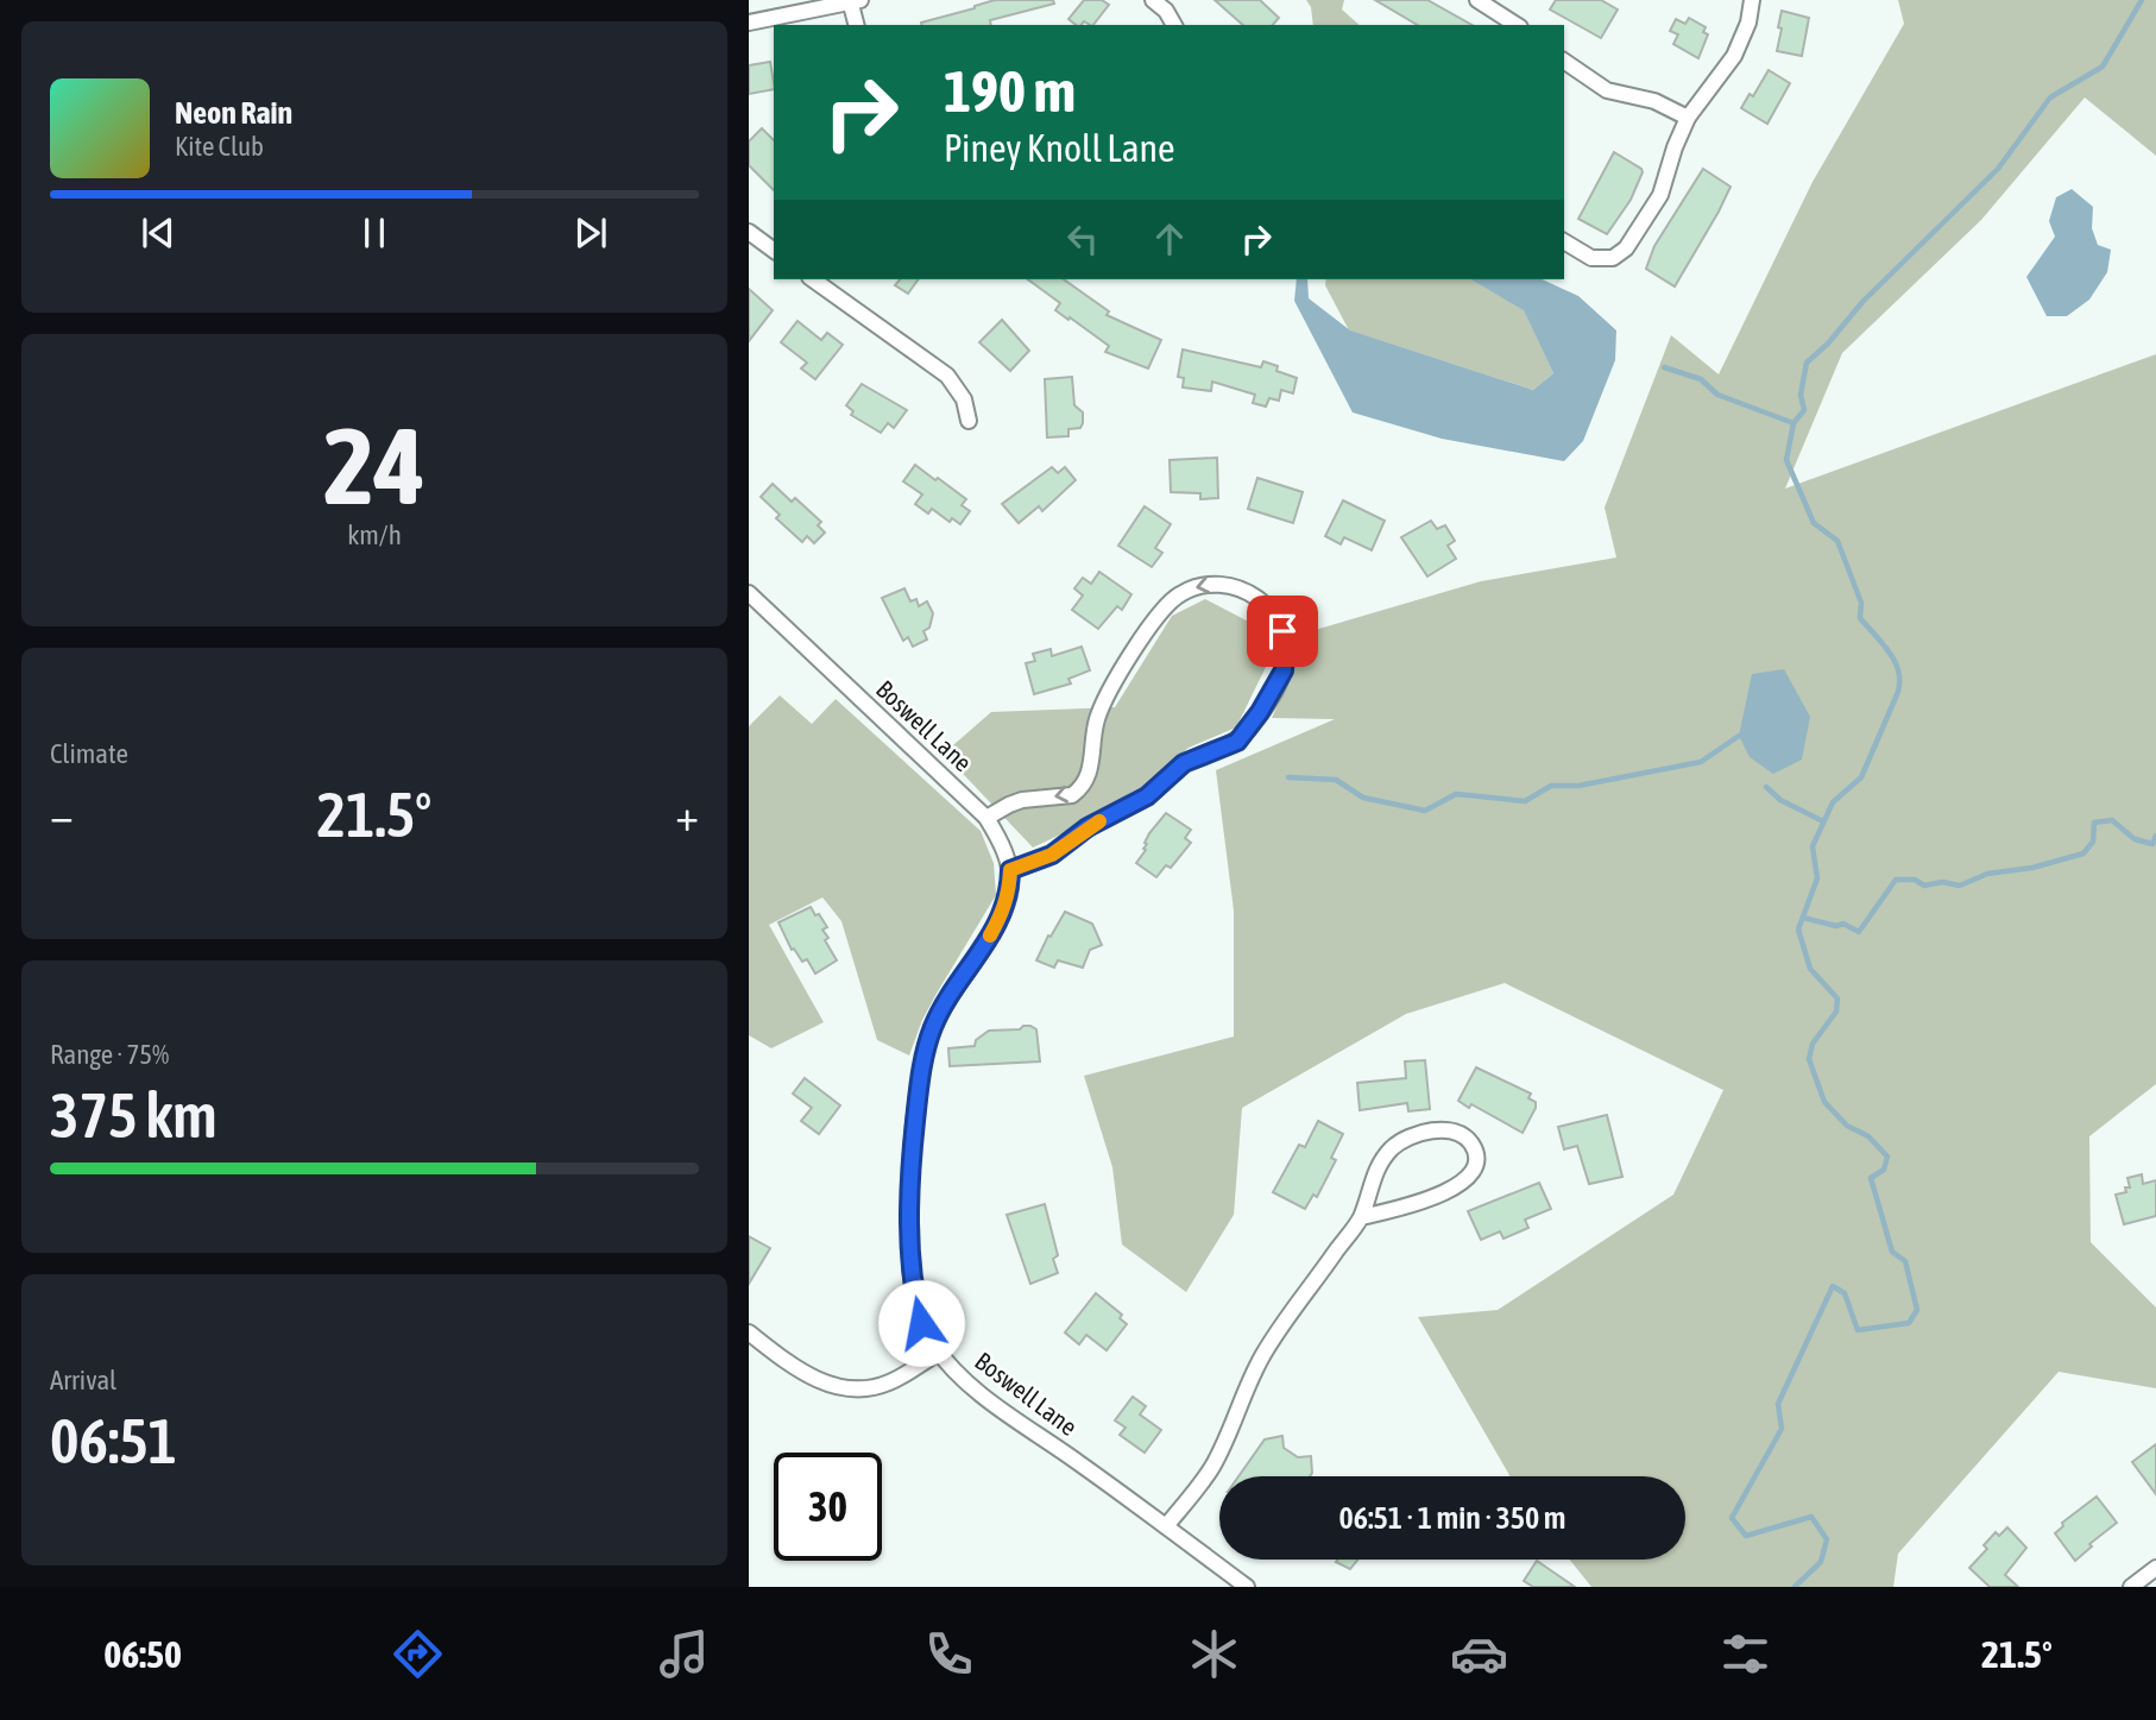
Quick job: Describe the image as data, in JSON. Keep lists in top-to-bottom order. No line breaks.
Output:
{"streets":{"street":["Boswell Lane"]},"page":{"turn":["190 m","Piney Knoll Lane"],"song":["Neon Rain","Kite Club"],"tile":[["24","km/h"],"Climate",["Range · 75%","375 km"],["Arrival","06:51"]],"heat":["−","21.5°","+"],"limit":"30","trip":"06:51 · 1 min · 350 m","tabs":["06:50","21.5°"]}}
